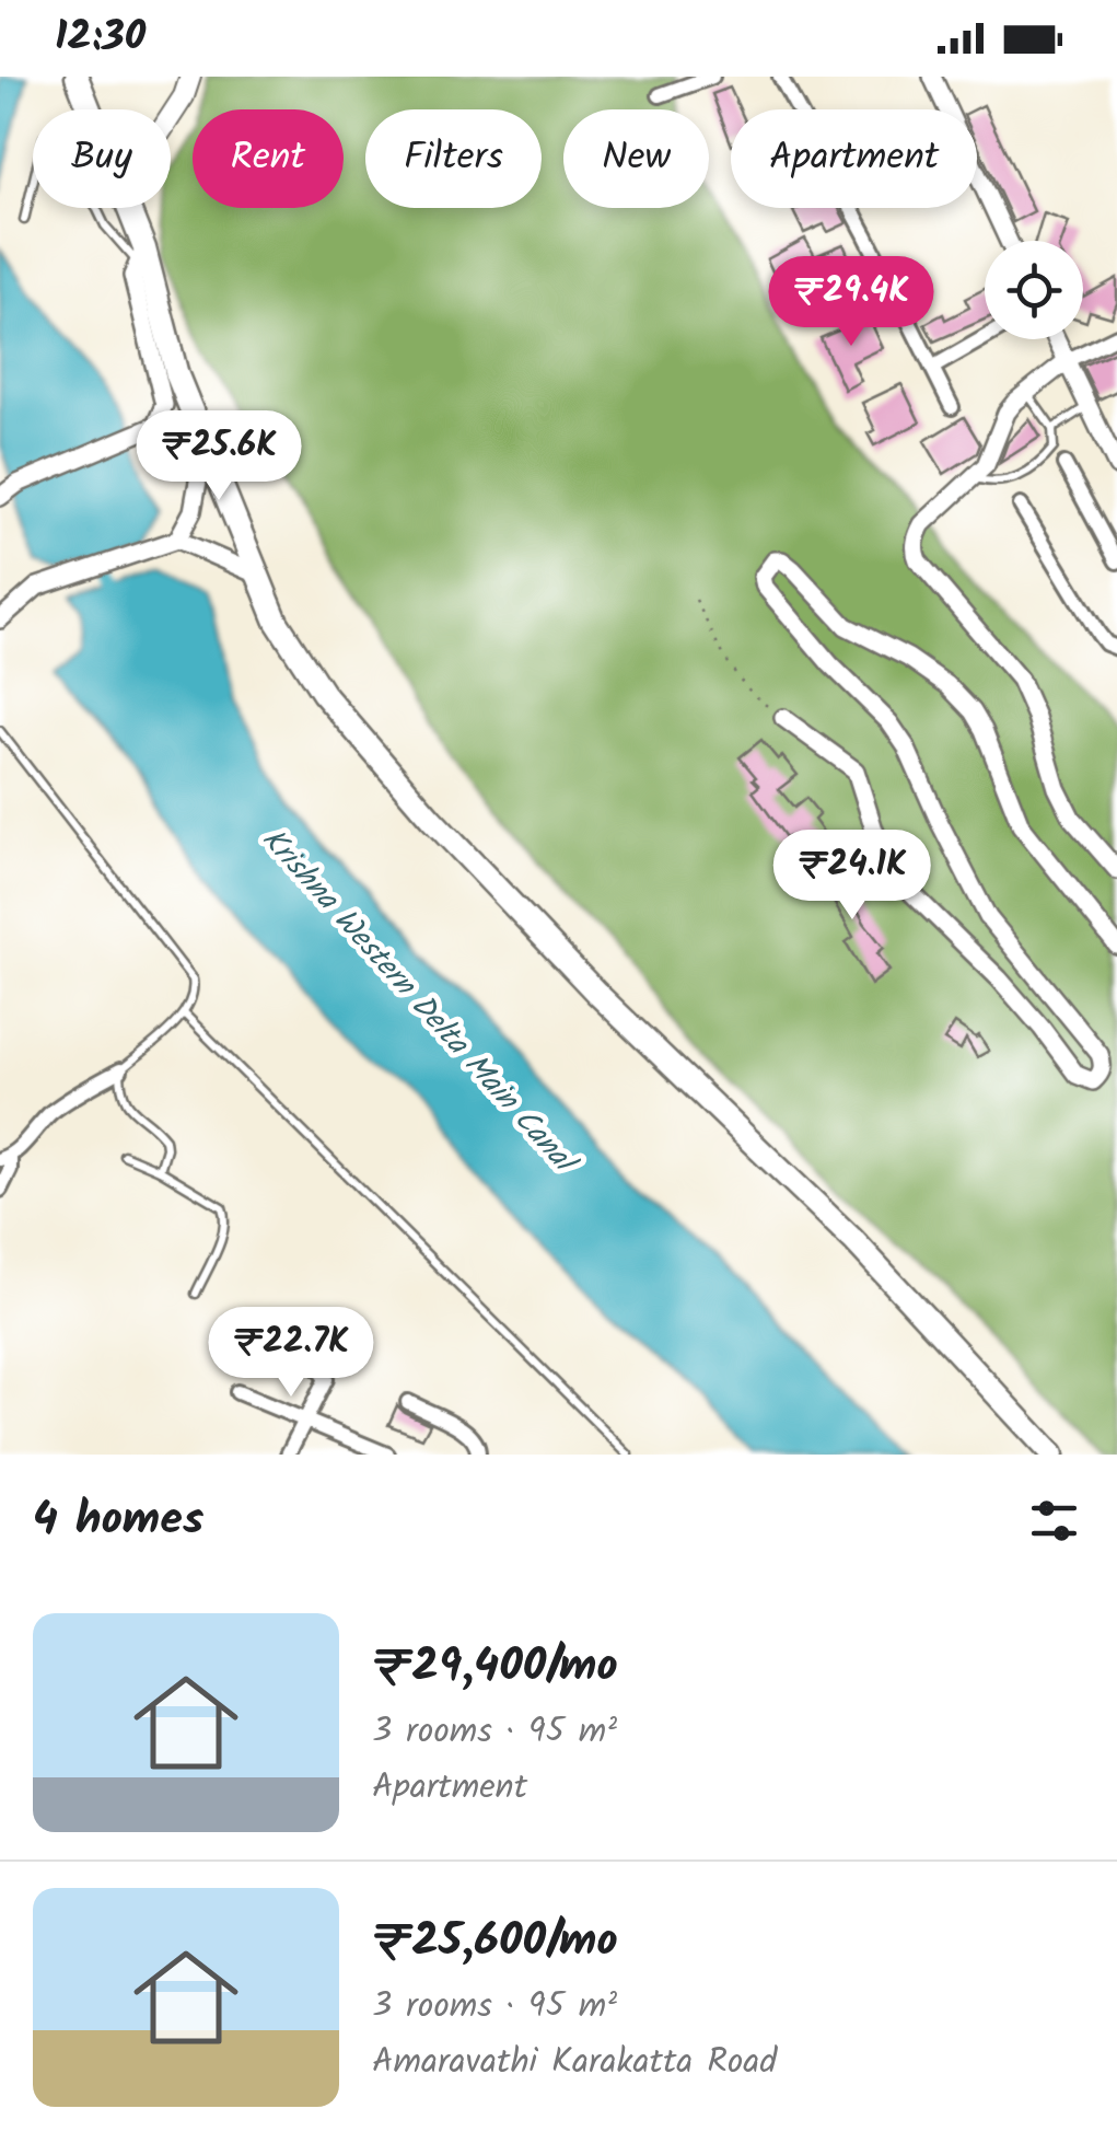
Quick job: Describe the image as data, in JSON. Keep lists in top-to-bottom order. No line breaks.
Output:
{"water":["Krishna Western Delta Main Canal"],"page":{"status":"12:30","chip":["Buy","Rent","Filters","New","Apartment"],"price":["₹29.4K","₹25.6K","₹24.1K","₹22.7K"],"heading":"4 homes","list":[{"name":"₹29,400/mo","note":"3 rooms · 95 m² · Apartment"},{"name":"₹25,600/mo","note":"3 rooms · 95 m² · Amaravathi Karakatta Road"}]}}
